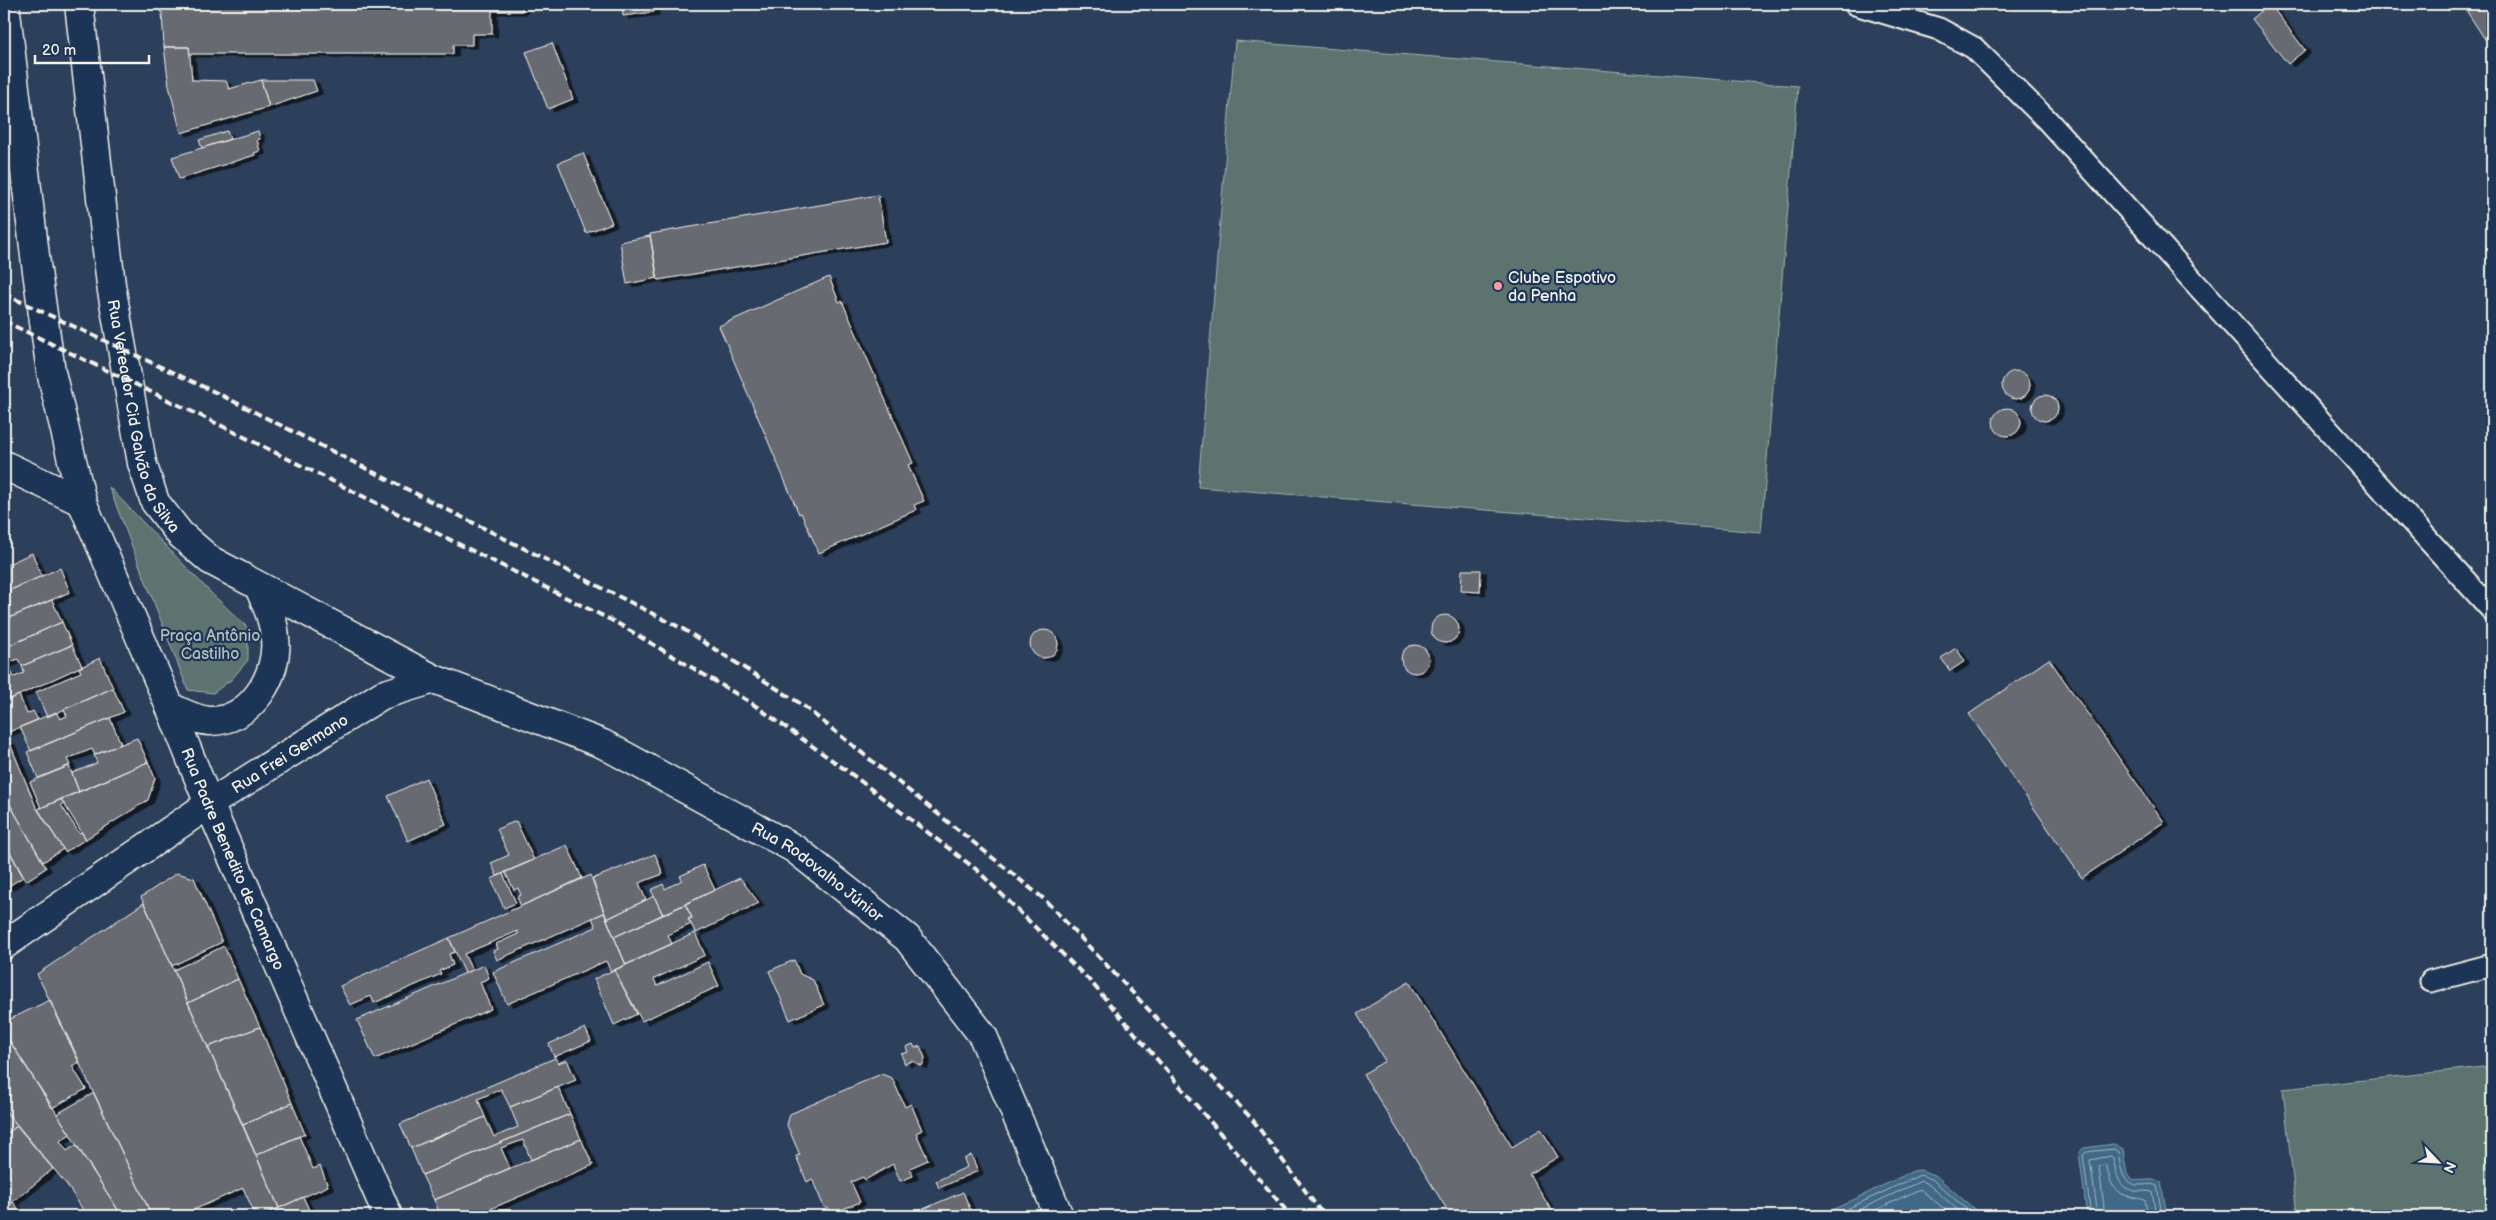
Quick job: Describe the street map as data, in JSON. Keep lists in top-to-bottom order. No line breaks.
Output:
{"streets":{"main road":["Rua Vereador Cid Galvão da Silva","Rua Frei Germano","Rua Padre Benedito de Camargo","Rua Rodovalho Júnior"]},"crossings":[["Rua Vereador Cid Galvão da Silva","Rua Frei Germano"],["Rua Vereador Cid Galvão da Silva","Rua Rodovalho Júnior"],["Rua Frei Germano","Rua Padre Benedito de Camargo"],["Rua Frei Germano","Rua Rodovalho Júnior"]],"parks":["Praça Antônio Castilho"],"places":["Clube Espotivo da Penha"],"scale_bar":"20 m","north":"bottom right"}
